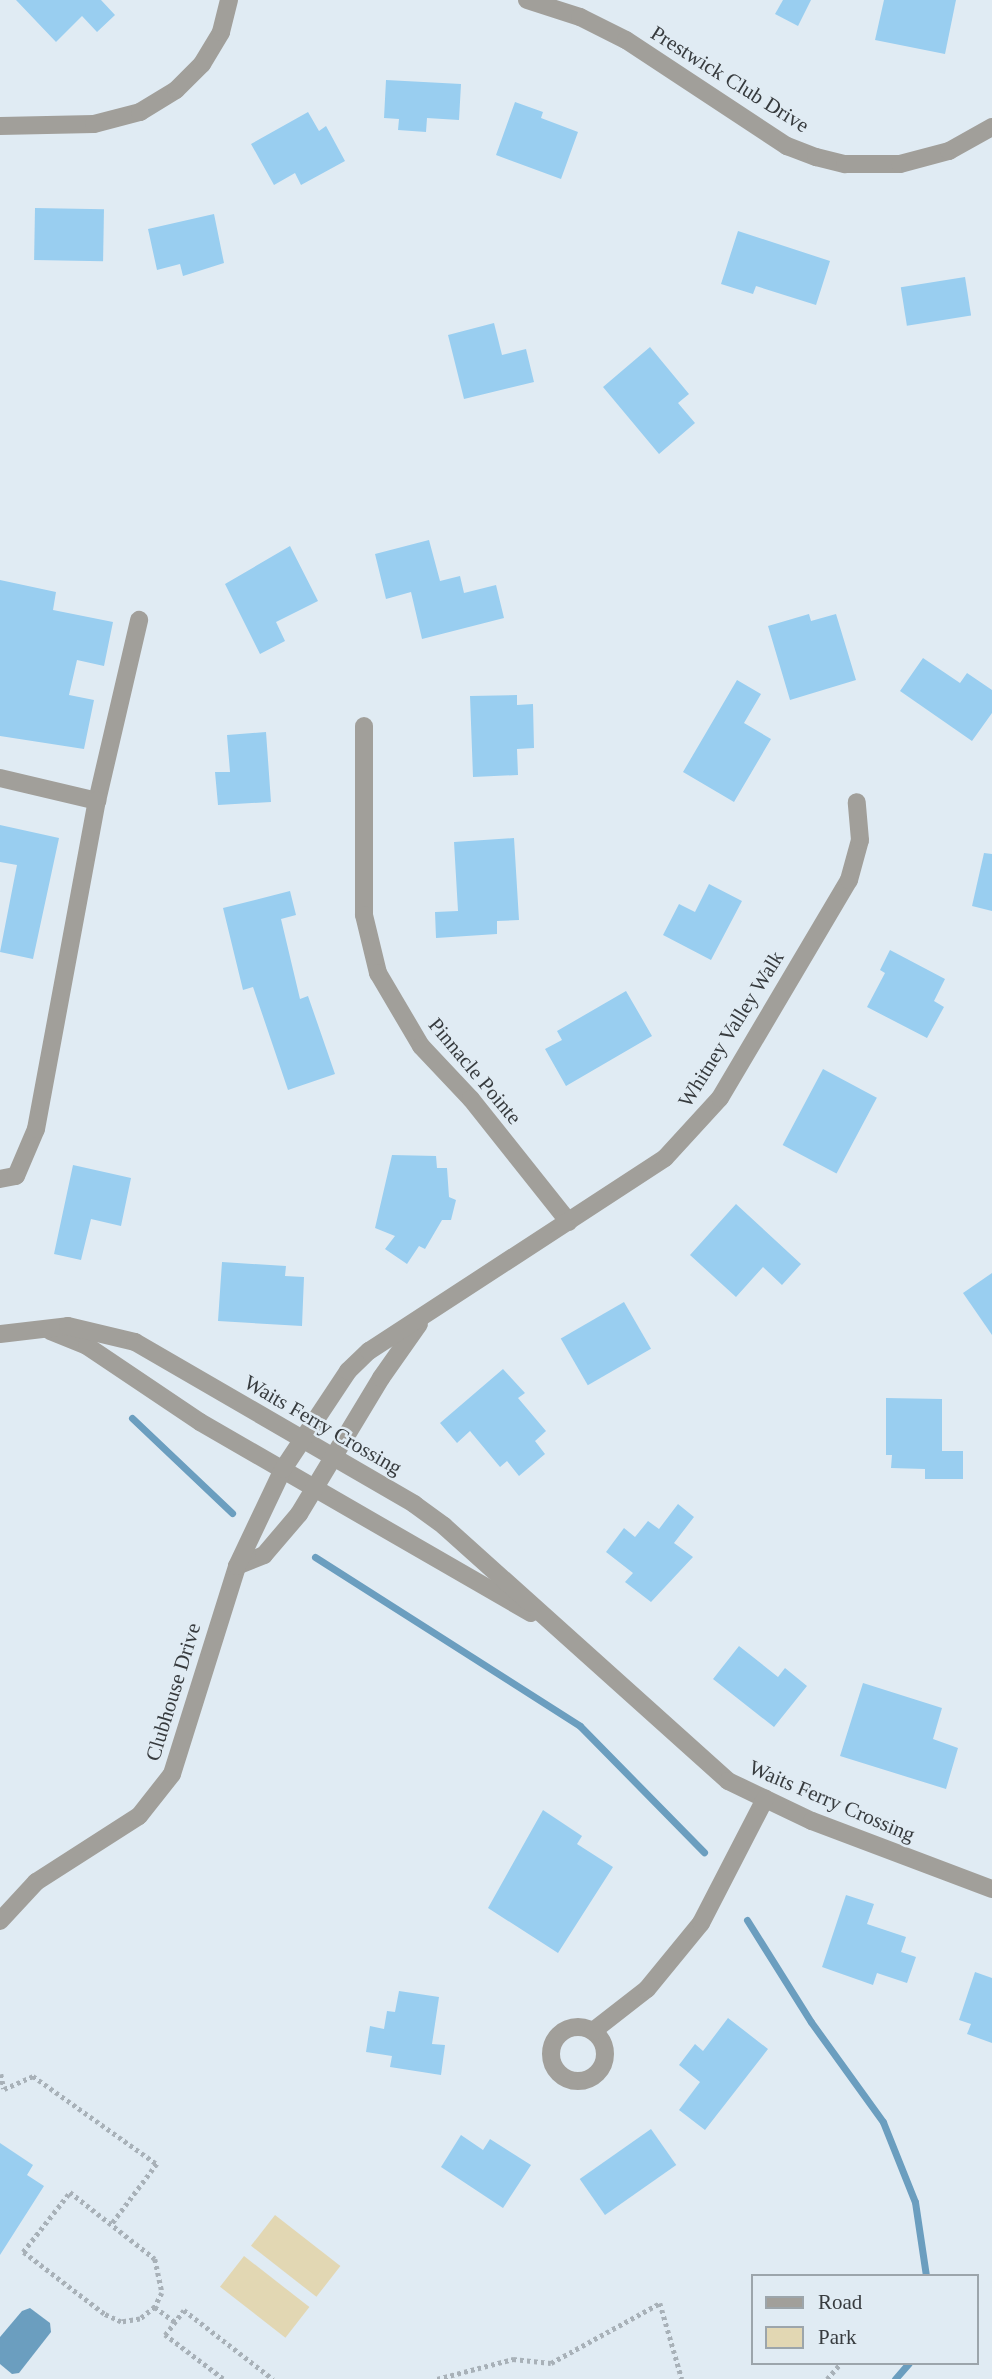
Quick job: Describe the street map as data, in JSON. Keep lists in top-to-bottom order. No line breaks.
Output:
{"streets":{"street":["Prestwick Club Drive","Whitney Valley Walk","Pinnacle Pointe","Waits Ferry Crossing","Clubhouse Drive"]},"crossings":[["Whitney Valley Walk","Pinnacle Pointe"],["Whitney Valley Walk","Waits Ferry Crossing"],["Whitney Valley Walk","Clubhouse Drive"],["Waits Ferry Crossing","Clubhouse Drive"]],"legend":["Road","Park"]}
